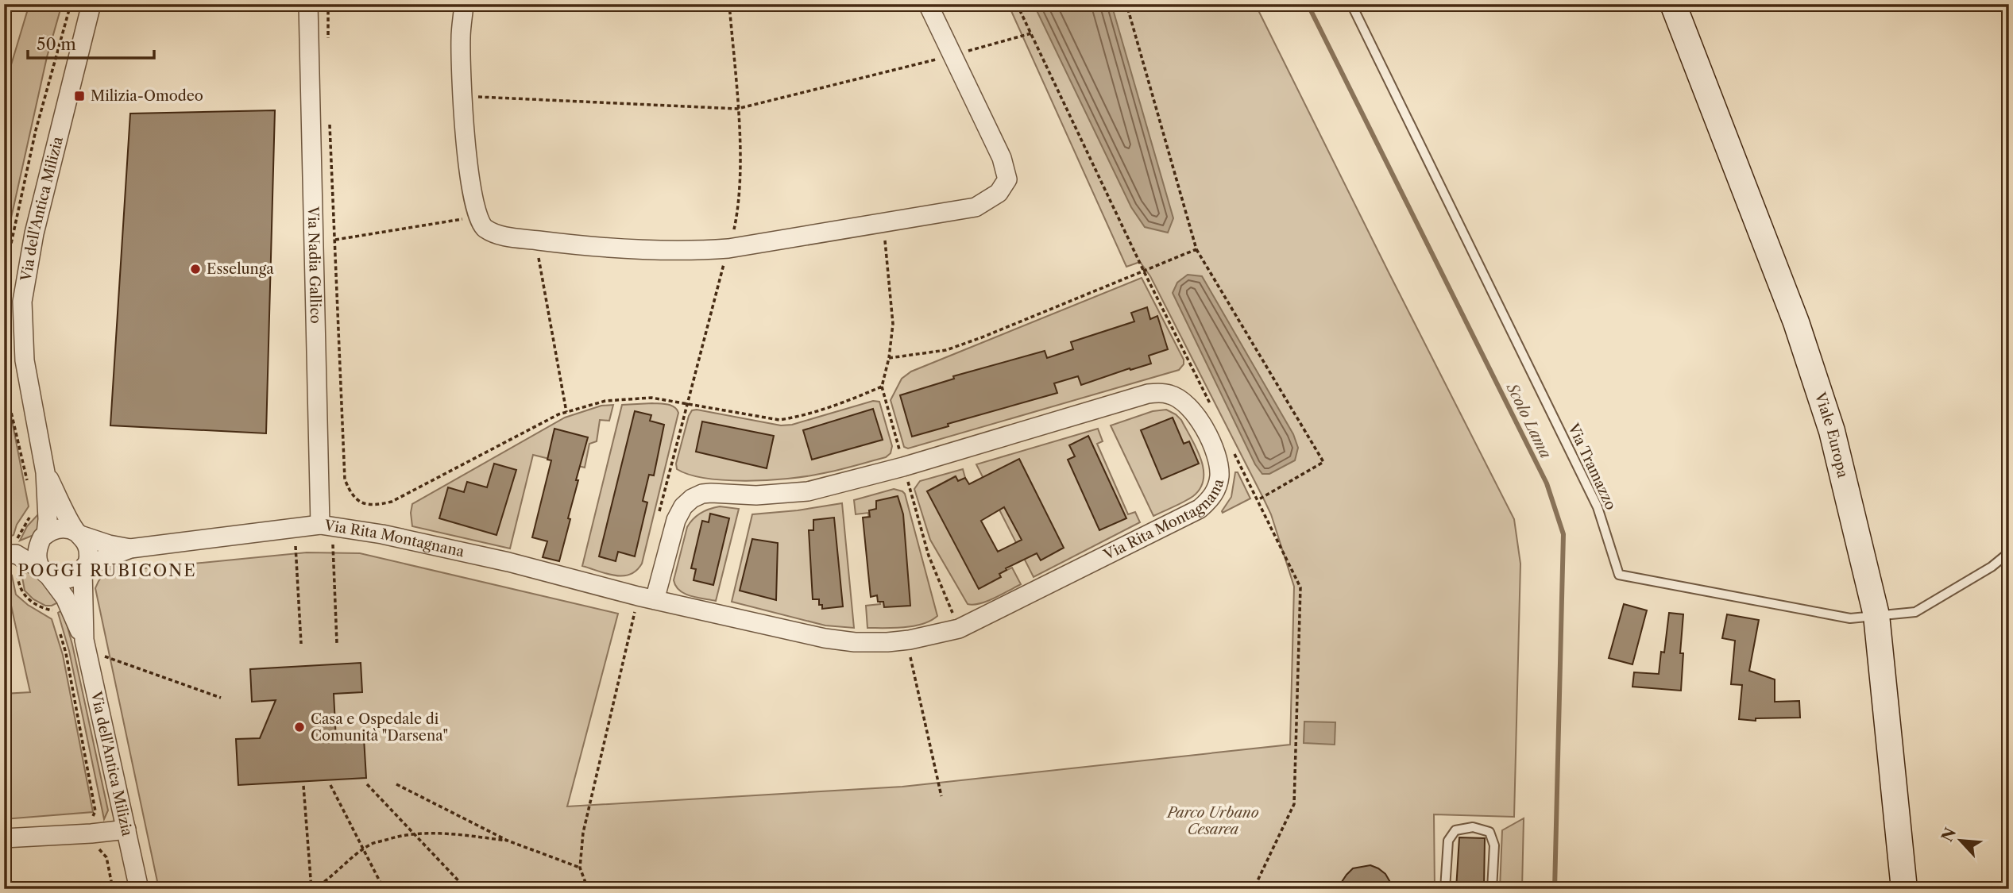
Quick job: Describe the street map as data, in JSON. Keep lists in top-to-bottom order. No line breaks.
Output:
{"streets":{"main road":["Viale Europa"],"street":["Via dell'Antica Milizia","Via Nadia Gallico","Via Rita Montagnana"],"lane":["Via Tramazzo"]},"crossings":[["Via dell'Antica Milizia","Via Rita Montagnana"],["Via Nadia Gallico","Via Rita Montagnana"],["Viale Europa","Via Tramazzo"]],"districts":["POGGI RUBICONE"],"water":["Scolo Lama"],"parks":["Parco Urbano Cesarea"],"places":{"transit":["Milizia-Omodeo"],"other":["Esselunga","Casa e Ospedale di Comunità \"Darsena\""]},"scale_bar":"50 m","north":"top left"}
